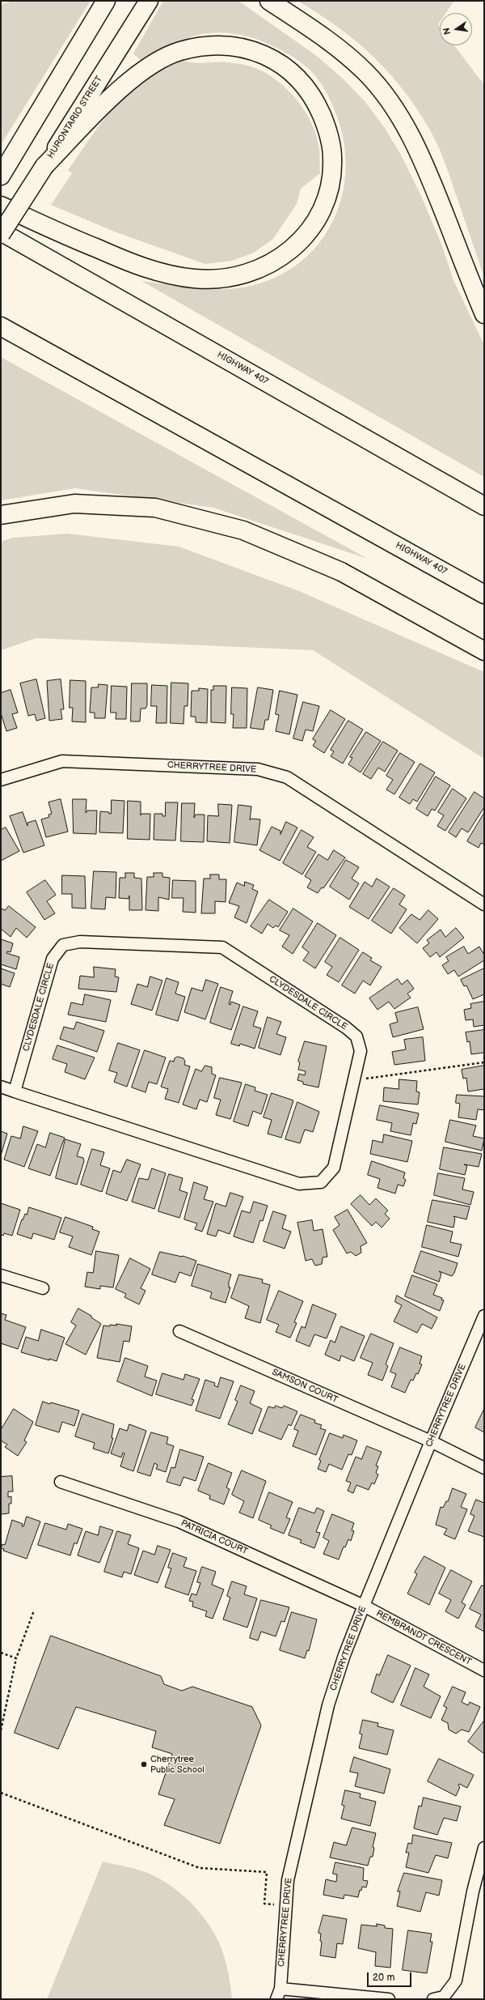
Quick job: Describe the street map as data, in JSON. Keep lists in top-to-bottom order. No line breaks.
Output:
{"streets":{"main road":["HURONTARIO STREET","HIGHWAY 407"],"street":["CHERRYTREE DRIVE","CLYDESDALE CIRCLE","SAMSON COURT","PATRICIA COURT","REMBRANDT CRESCENT"]},"crossings":[["CHERRYTREE DRIVE","SAMSON COURT"],["CHERRYTREE DRIVE","PATRICIA COURT"],["CHERRYTREE DRIVE","REMBRANDT CRESCENT"],["PATRICIA COURT","REMBRANDT CRESCENT"]],"places":["Cherrytree Public School"],"scale_bar":"20 m","north":"left"}
